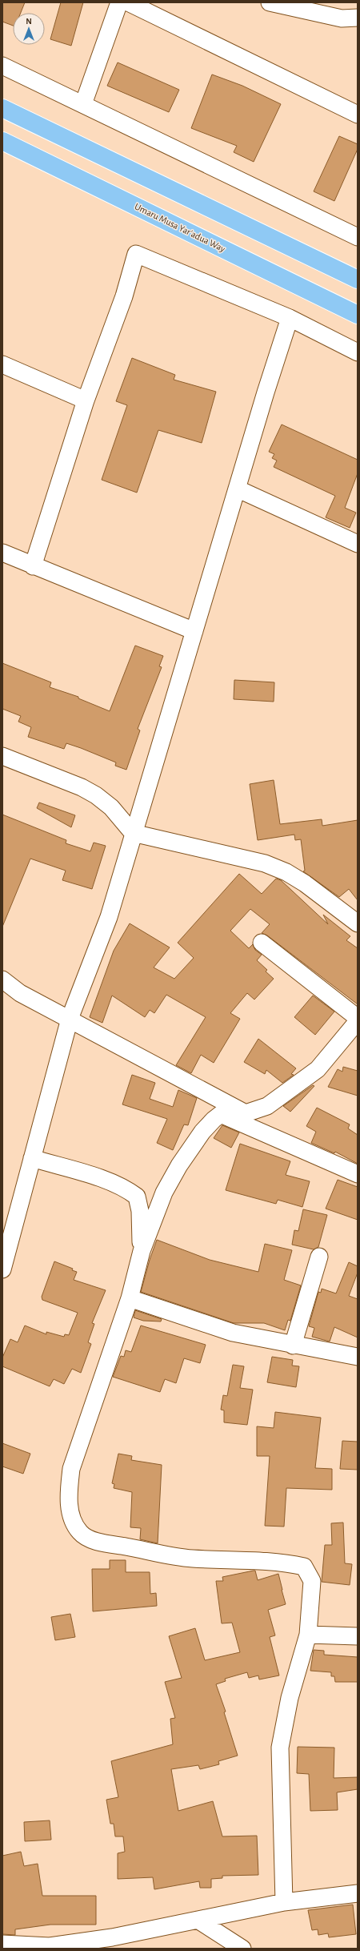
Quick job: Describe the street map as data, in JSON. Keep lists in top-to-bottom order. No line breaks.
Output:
{"streets":{"main road":["Umaru Musa Yar'adua Way"]},"north":"top"}
